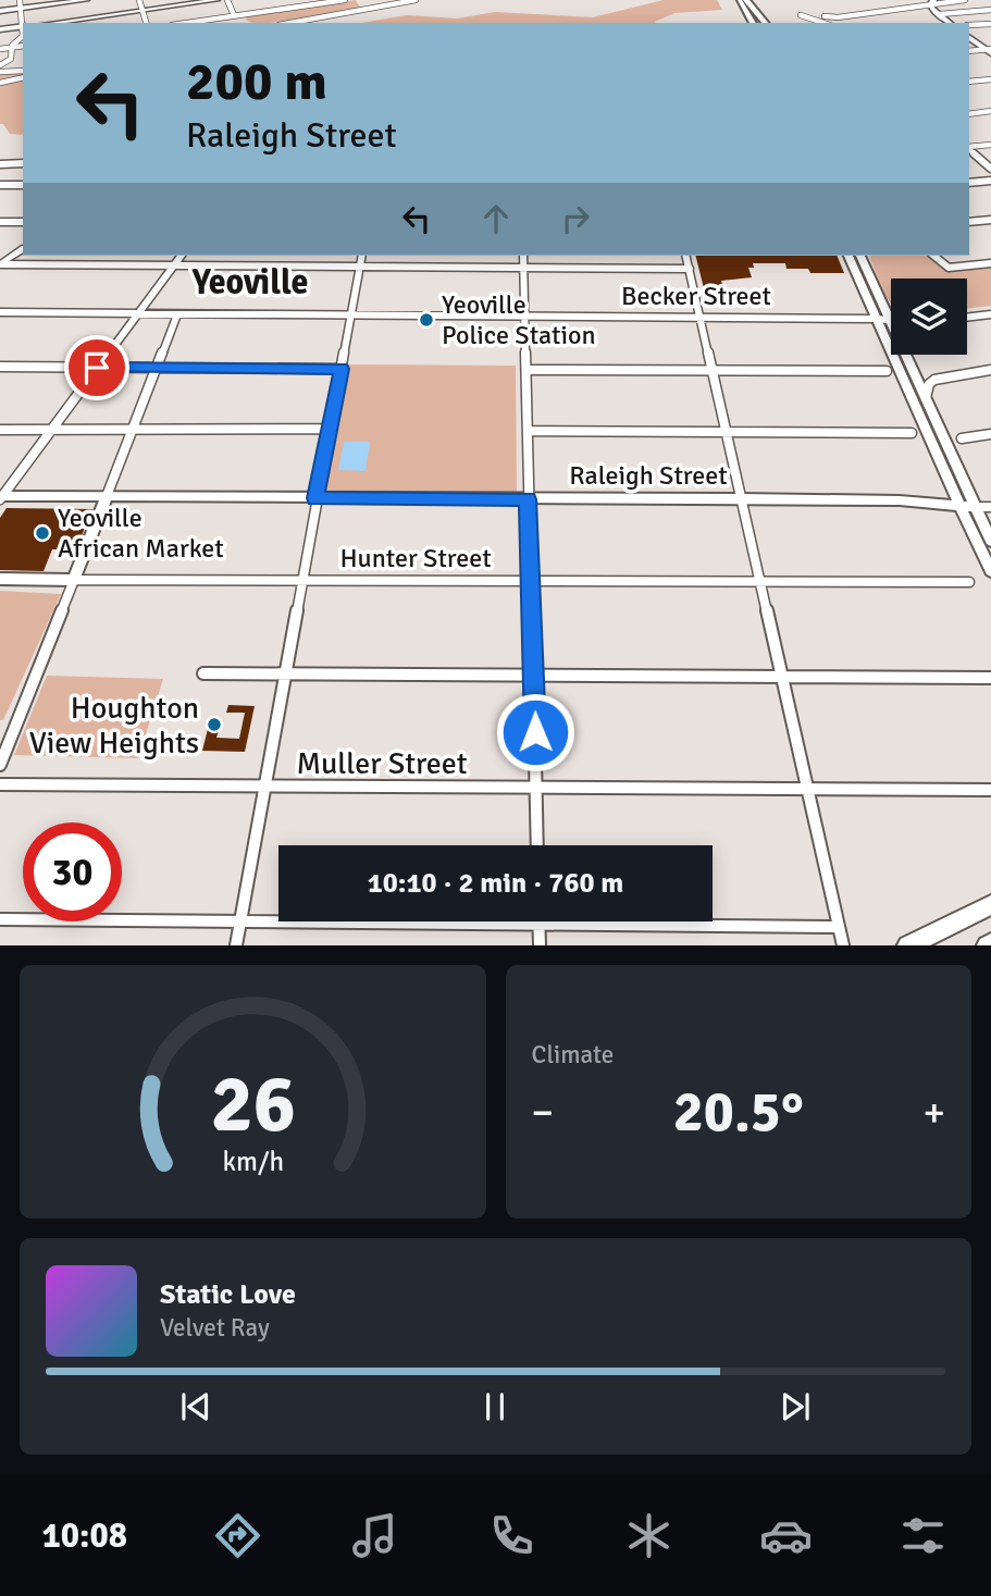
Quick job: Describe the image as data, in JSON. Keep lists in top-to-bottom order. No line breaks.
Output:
{"streets":{"main road":["Raleigh Street","Hunter Street"],"street":["Becker Street","Muller Street"]},"districts":["Yeoville"],"places":["Yeoville Police Station","Yeoville African Market","Houghton View Heights"],"page":{"turn":["200 m","Raleigh Street"],"limit":"30","trip":"10:10 · 2 min · 760 m","tile":"Climate","heat":["−","20.5°","+"],"song":["Static Love","Velvet Ray"],"tabs":"10:08","gauge":["26","km/h"]}}
